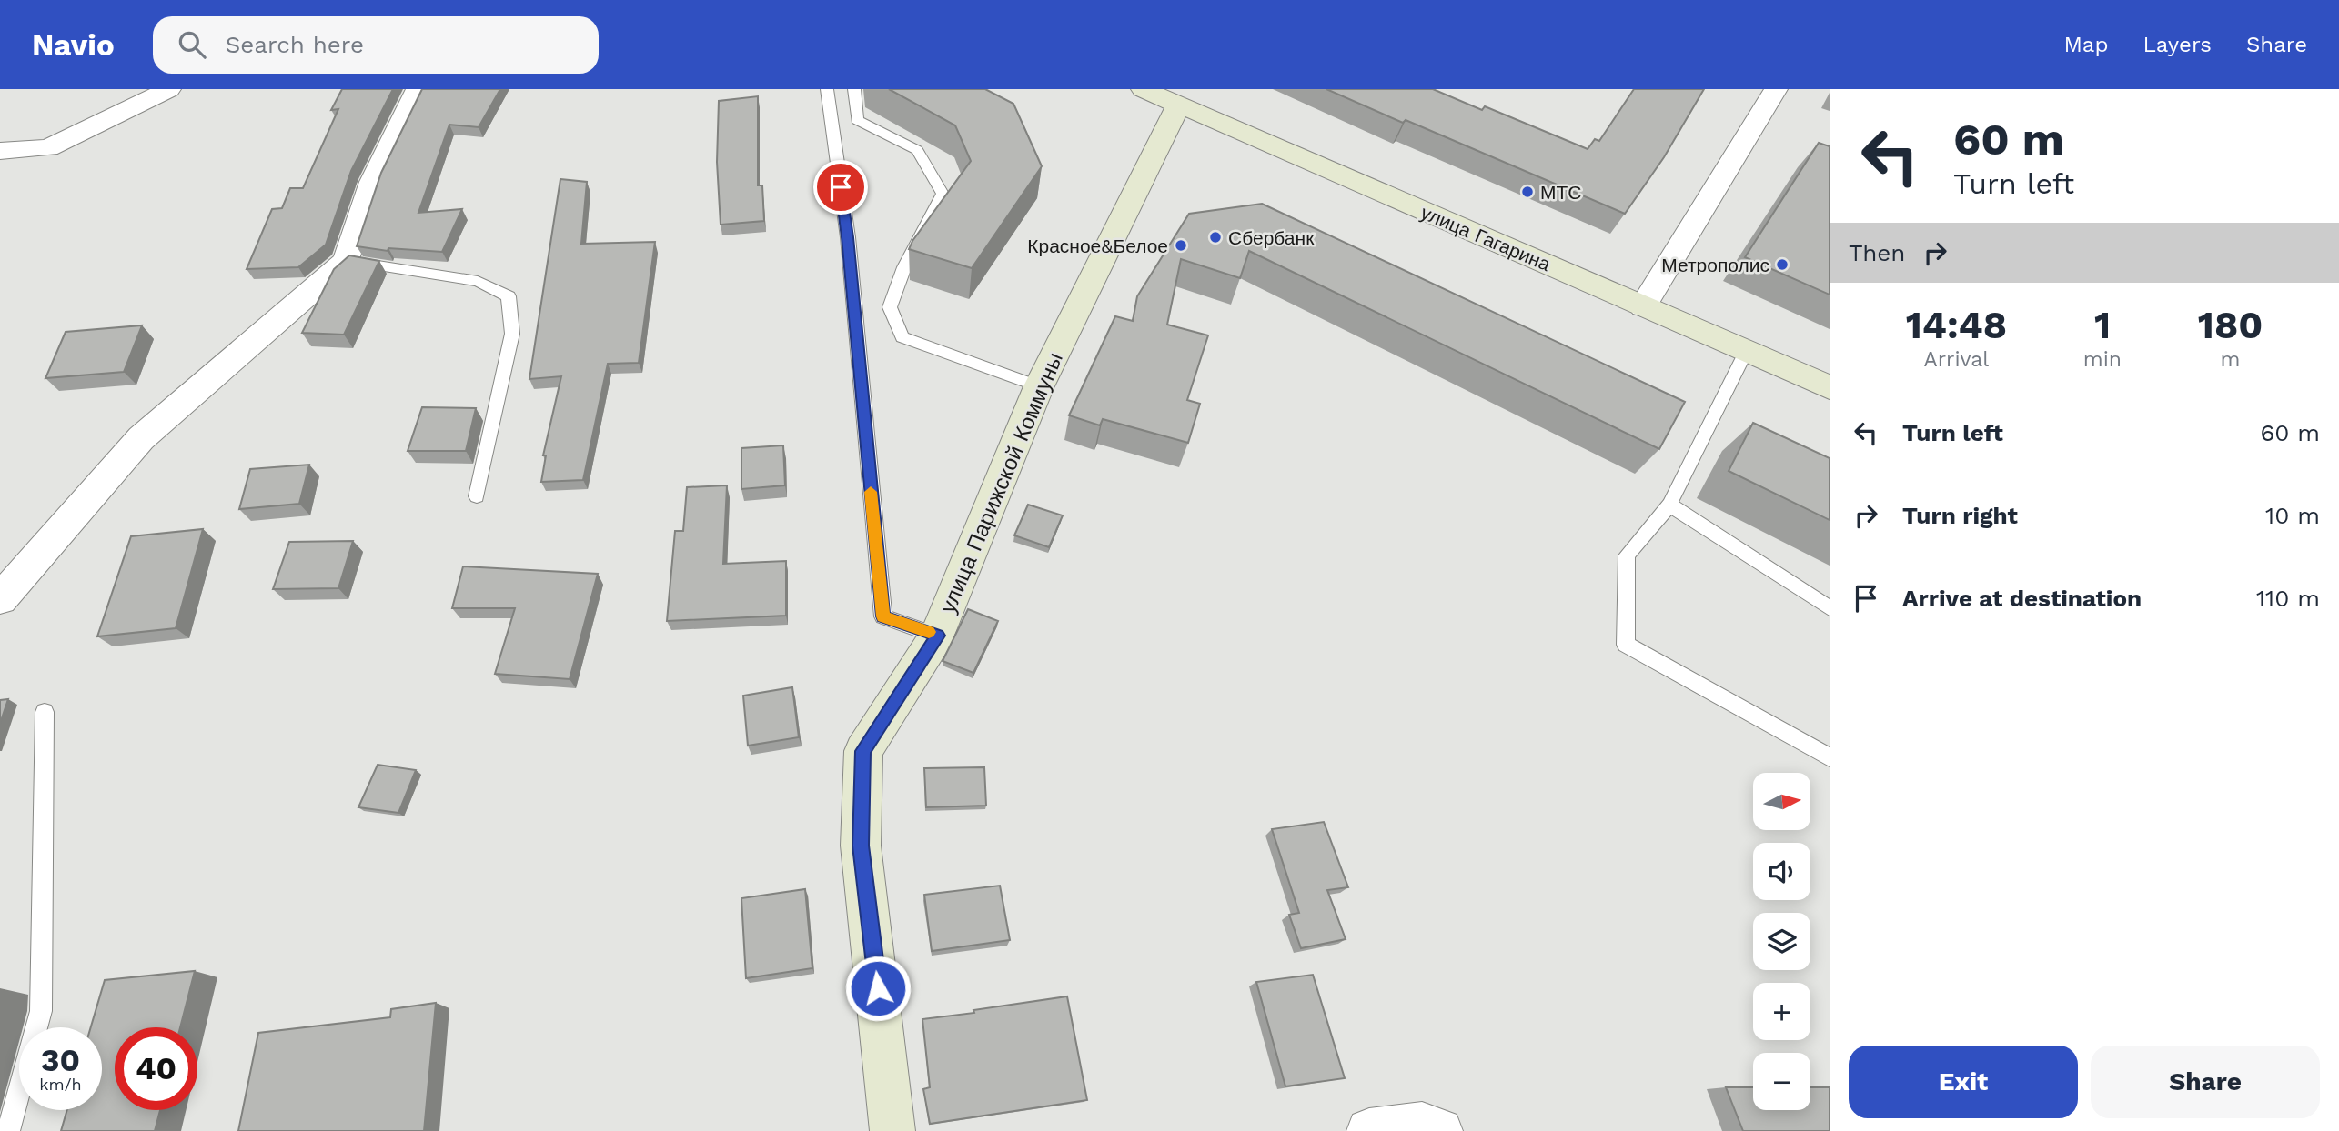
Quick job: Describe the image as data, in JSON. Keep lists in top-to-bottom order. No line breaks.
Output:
{"streets":{"street":["улица Гагарина","улица Парижской Коммуны"]},"crossings":[["улица Гагарина","улица Парижской Коммуны"]],"places":["МТС","Сбербанк","Красное&Белое","Метрополис"],"north":"right","page":{"header":"Navio","search":"Search here","nav":["Map","Layers","Share"],"turn":["60 m","Turn left"],"then":"Then","eta":["14:48","Arrival","1","min","180","m"],"list":[{"name":"Turn left","value":"60 m"},{"name":"Turn right","value":"10 m"},{"name":"Arrive at destination","value":"110 m"}],"map_buttons":["+","−"],"speed":"30 km/h","limit":"40","buttons":["Exit","Share"]}}
